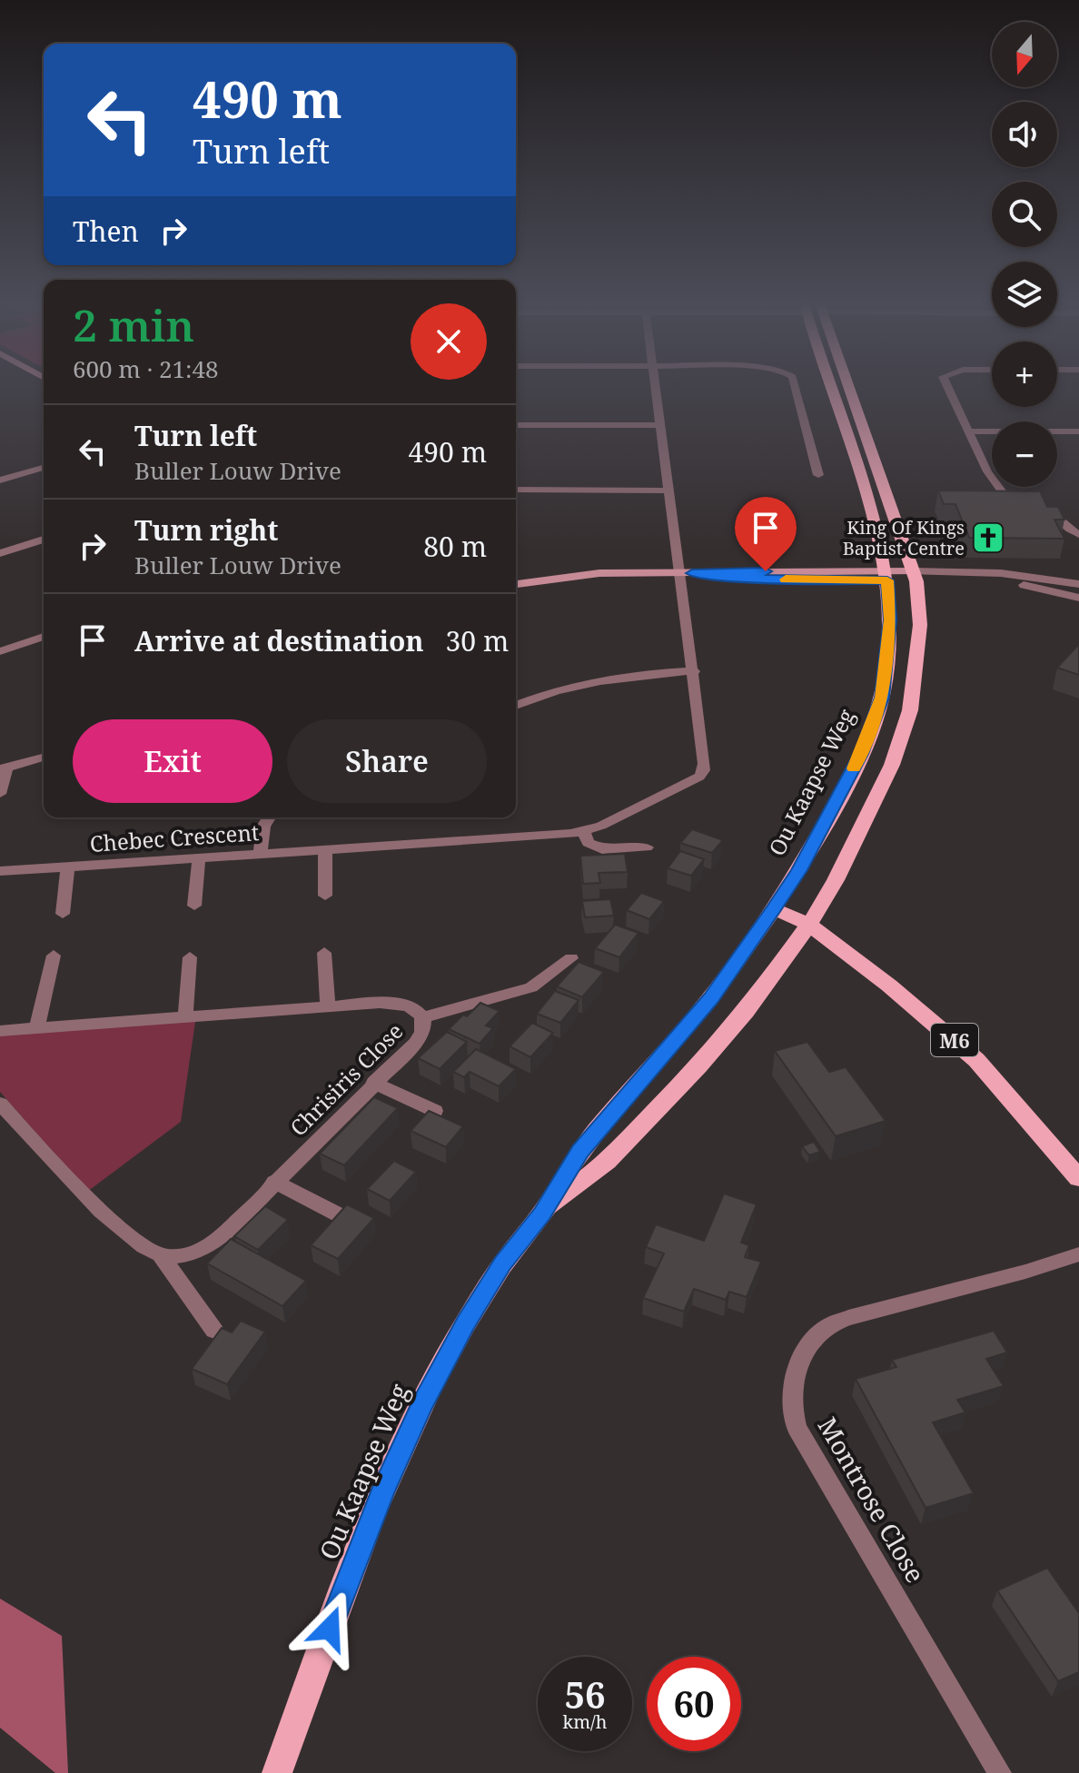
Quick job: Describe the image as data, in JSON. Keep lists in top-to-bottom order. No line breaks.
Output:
{"streets":{"main road":["Ou Kaapse Weg","M6"],"street":["Chebec Crescent","Chrisiris Close","Montrose Close"]},"crossings":[["Ou Kaapse Weg","M6"]],"places":{"church":["King Of Kings Baptist Centre"]},"north":"bottom","page":{"map_buttons":["+","−"],"turn":["490 m","Turn left"],"then":"Then","heading":["2 min","600 m · 21:48"],"list":[{"name":"Turn left","note":"Buller Louw Drive","value":"490 m"},{"name":"Turn right","note":"Buller Louw Drive","value":"80 m"},{"name":"Arrive at destination","value":"30 m"}],"buttons":["Exit","Share"],"speed":"56 km/h","limit":"60"}}
